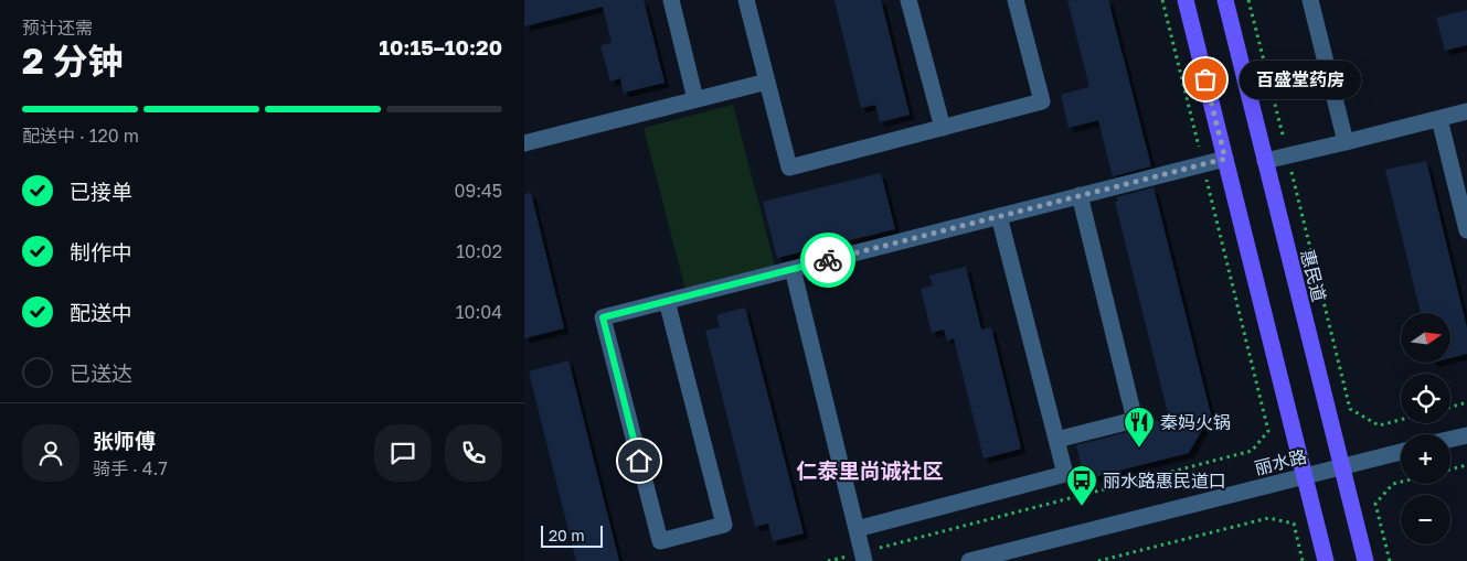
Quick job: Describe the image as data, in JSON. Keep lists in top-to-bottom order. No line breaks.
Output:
{"streets":{"main road":["惠民道"],"street":["丽水路"]},"crossings":[["惠民道","丽水路"]],"districts":["仁泰里尚诚社区"],"places":{"other":["百盛堂药房"],"restaurant":["秦妈火锅"],"bus stop":["丽水路惠民道口"]},"scale_bar":"20 m","north":"right","page":{"heading":["2 分钟","预计还需","10:15–10:20"],"panel":["张师傅","骑手 · 4.7"],"bubble":"百盛堂药房","bar":"配送中 · 120 m","list":[["已接单","09:45"],["制作中","10:02"],["配送中","10:04"],"已送达"],"map_buttons":["+","−"],"scale":"20 m"}}
